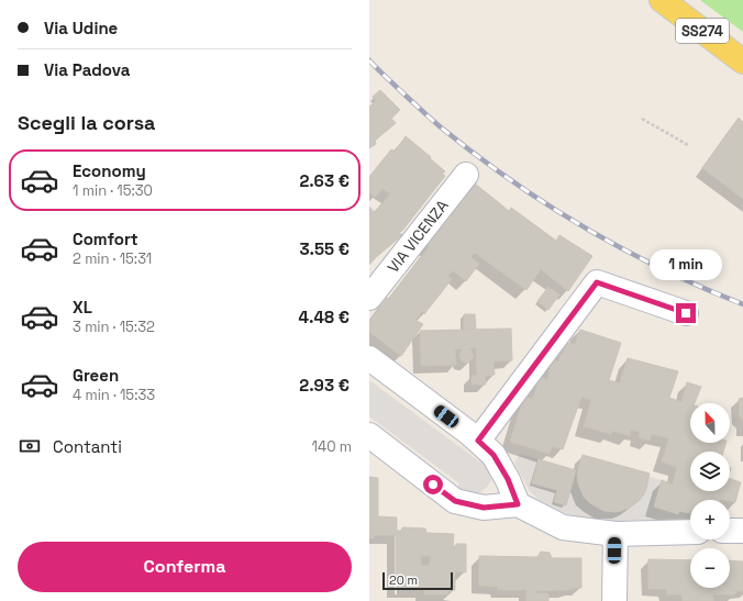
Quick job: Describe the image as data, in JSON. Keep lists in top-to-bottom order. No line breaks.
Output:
{"streets":{"main road":["SS274"],"street":["VIA VICENZA"]},"scale_bar":"20 m","north":"top","page":{"banner":["Via Udine","Via Padova"],"heading":"Scegli la corsa","list":[{"name":"Economy","note":"1 min · 15:30","value":"2.63 €"},{"name":"Comfort","note":"2 min · 15:31","value":"3.55 €"},{"name":"XL","note":"3 min · 15:32","value":"4.48 €"},{"name":"Green","note":"4 min · 15:33","value":"2.93 €"}],"bubble":"1 min","map_buttons":["+","−"],"pay":["Contanti","140 m"],"buttons":"Conferma","scale":"20 m"}}
